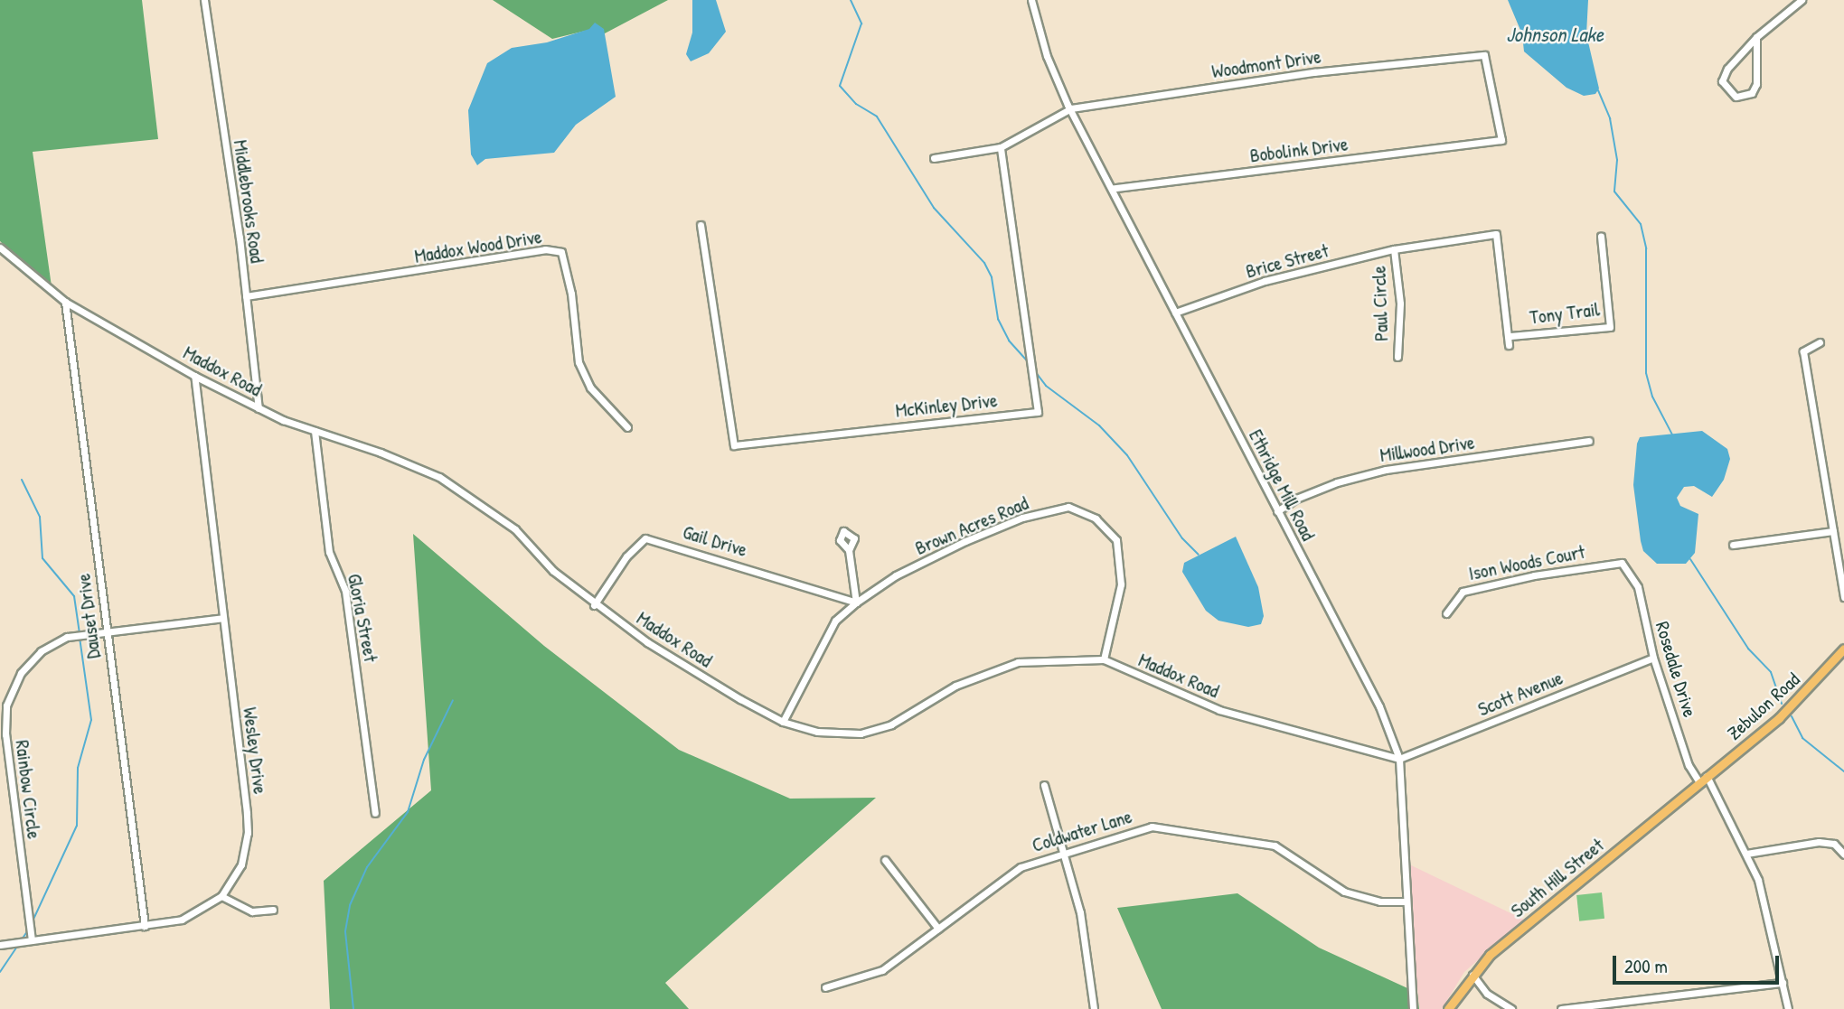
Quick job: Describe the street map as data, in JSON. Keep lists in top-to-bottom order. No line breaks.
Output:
{"streets":{"main road":["Zebulon Road","South Hill Street"],"street":["Woodmont Drive","Bobolink Drive","Middlebrooks Road","Maddox Wood Drive","Brice Street","Paul Circle","Tony Trail","Maddox Road","McKinley Drive","Millwood Drive","Ethridge Mill Road","Brown Acres Road","Gail Drive","Ison Woods Court","Dauset Drive","Gloria Street","Rosedale Drive","Scott Avenue","Wesley Drive","Rainbow Circle","Coldwater Lane"]},"crossings":[["Woodmont Drive","Bobolink Drive"],["Woodmont Drive","Ethridge Mill Road"],["Bobolink Drive","Ethridge Mill Road"],["Middlebrooks Road","Maddox Wood Drive"],["Middlebrooks Road","Maddox Road"],["Brice Street","Paul Circle"],["Brice Street","Tony Trail"],["Brice Street","Ethridge Mill Road"],["Maddox Road","Ethridge Mill Road"],["Maddox Road","Brown Acres Road"],["Maddox Road","Gail Drive"],["Maddox Road","Dauset Drive"],["Maddox Road","Gloria Street"],["Maddox Road","Scott Avenue"],["Maddox Road","Wesley Drive"],["Millwood Drive","Ethridge Mill Road"],["Ethridge Mill Road","Scott Avenue"],["Ethridge Mill Road","Coldwater Lane"],["Brown Acres Road","Gail Drive"],["Ison Woods Court","Rosedale Drive"],["Dauset Drive","Wesley Drive"],["Dauset Drive","Rainbow Circle"],["Rosedale Drive","Scott Avenue"],["Rosedale Drive","Zebulon Road"],["Rosedale Drive","South Hill Street"],["Zebulon Road","South Hill Street"],["Wesley Drive","Rainbow Circle"]],"water":["Johnson Lake"],"scale_bar":"200 m"}
